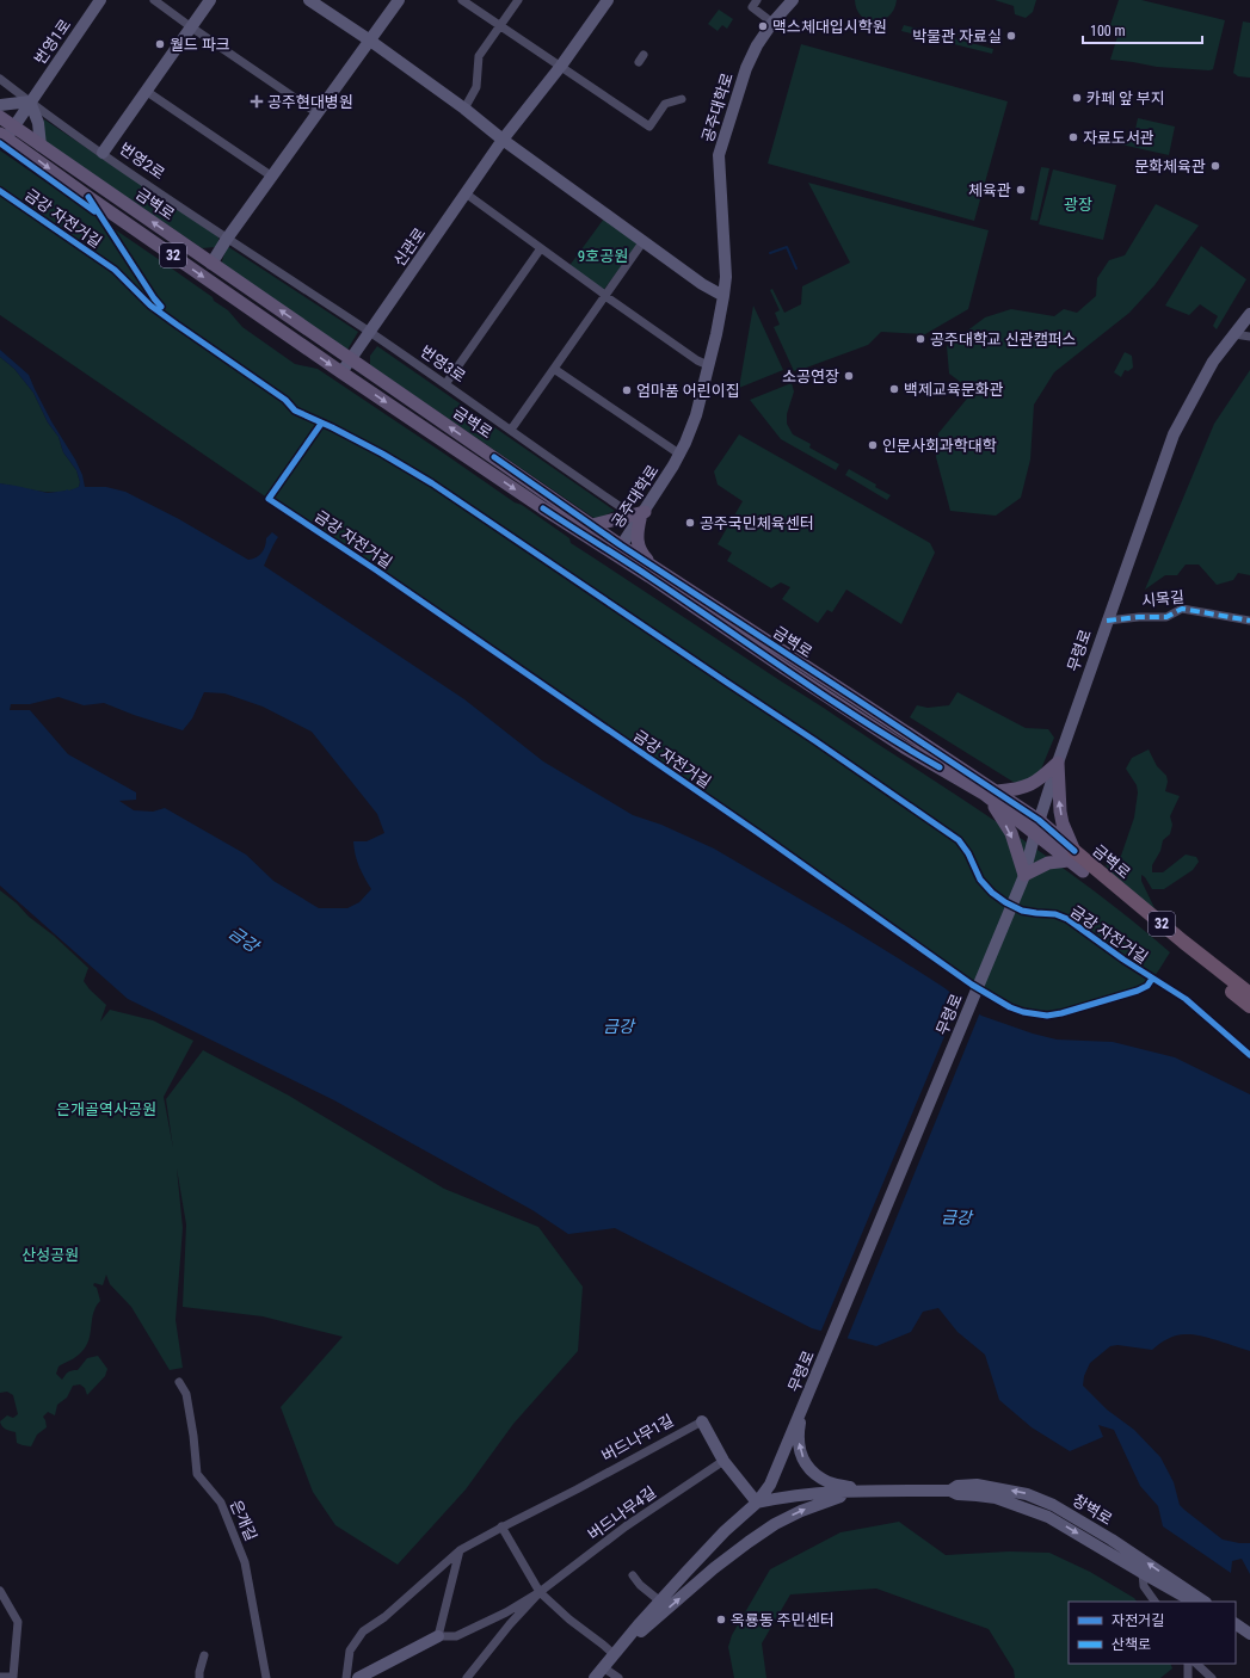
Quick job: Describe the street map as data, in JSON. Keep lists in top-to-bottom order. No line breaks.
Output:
{"streets":{"highway":["금벽로","32"],"main road":["번영1로","공주대학로","번영2로","신관로","무령로","버드나무1길","창벽로"],"street":["번영3로","시목길","버드나무4길","은개길"],"cycle path":["금강 자전거길"]},"crossings":[["번영1로","금벽로"],["공주대학로","금벽로"],["공주대학로","번영3로"],["번영2로","번영3로"],["금벽로","신관로"],["금벽로","무령로"],["신관로","번영3로"],["시목길","무령로"],["무령로","버드나무1길"],["무령로","창벽로"],["버드나무1길","창벽로"],["버드나무1길","버드나무4길"]],"water":["금강"],"parks":["광장","9호공원","은개골역사공원","산성공원"],"places":{"other":["맥스체대입시학원","박물관 자료실","월드 파크","카페 앞 부지","자료도서관","문화체육관","체육관","공주대학교 신관캠퍼스","소공연장","백제교육문화관","엄마품 어린이집","인문사회과학대학","공주국민체육센터","옥룡동 주민센터"],"health":["공주현대병원"]},"legend":["자전거길","산책로"],"scale_bar":"100 m"}
